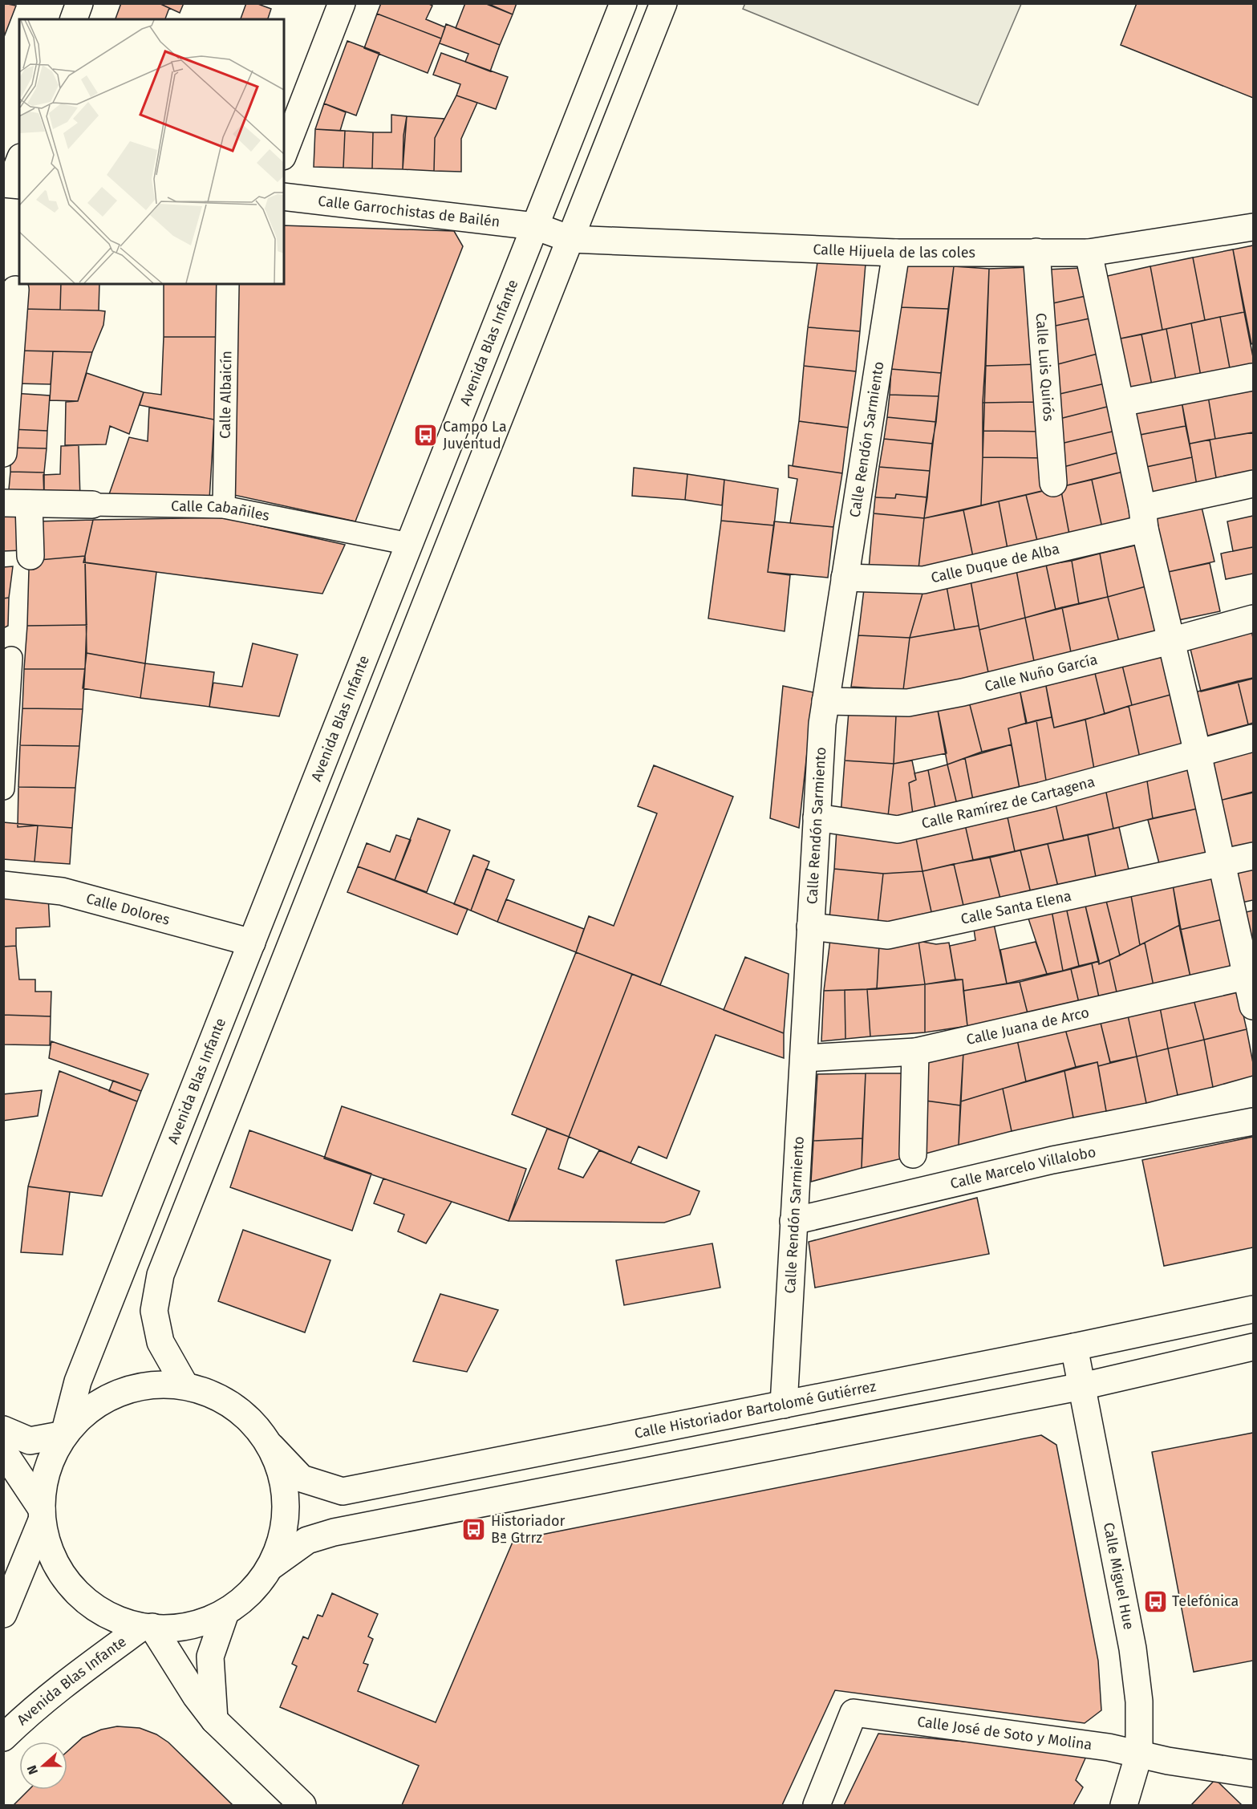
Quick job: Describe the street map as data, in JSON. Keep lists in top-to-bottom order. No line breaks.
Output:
{"streets":{"street":["Calle Garrochistas de Bailén","Calle Hijuela de las coles","Avenida Blas Infante","Calle Luis Quirós","Calle Albaicín","Calle Rendón Sarmiento","Calle Cabañiles","Calle Duque de Alba","Calle Nuño García","Calle Ramírez de Cartagena","Calle Santa Elena","Calle Dolores","Calle Juana de Arco","Calle Marcelo Villalobo","Calle Historiador Bartolomé Gutiérrez","Calle Miguel Hue","Calle José de Soto y Molina"]},"crossings":[["Calle Garrochistas de Bailén","Calle Hijuela de las coles"],["Calle Garrochistas de Bailén","Avenida Blas Infante"],["Calle Hijuela de las coles","Avenida Blas Infante"],["Calle Hijuela de las coles","Calle Luis Quirós"],["Calle Hijuela de las coles","Calle Rendón Sarmiento"],["Avenida Blas Infante","Calle Cabañiles"],["Avenida Blas Infante","Calle Dolores"],["Calle Albaicín","Calle Cabañiles"],["Calle Rendón Sarmiento","Calle Duque de Alba"],["Calle Rendón Sarmiento","Calle Nuño García"],["Calle Rendón Sarmiento","Calle Ramírez de Cartagena"],["Calle Rendón Sarmiento","Calle Santa Elena"],["Calle Rendón Sarmiento","Calle Juana de Arco"],["Calle Rendón Sarmiento","Calle Marcelo Villalobo"],["Calle Rendón Sarmiento","Calle Historiador Bartolomé Gutiérrez"],["Calle Historiador Bartolomé Gutiérrez","Calle Miguel Hue"],["Calle Miguel Hue","Calle José de Soto y Molina"]],"places":{"bus stop":["Campo La Juventud","Historiador Bª Gtrrz","Telefónica"]},"north":"left"}
